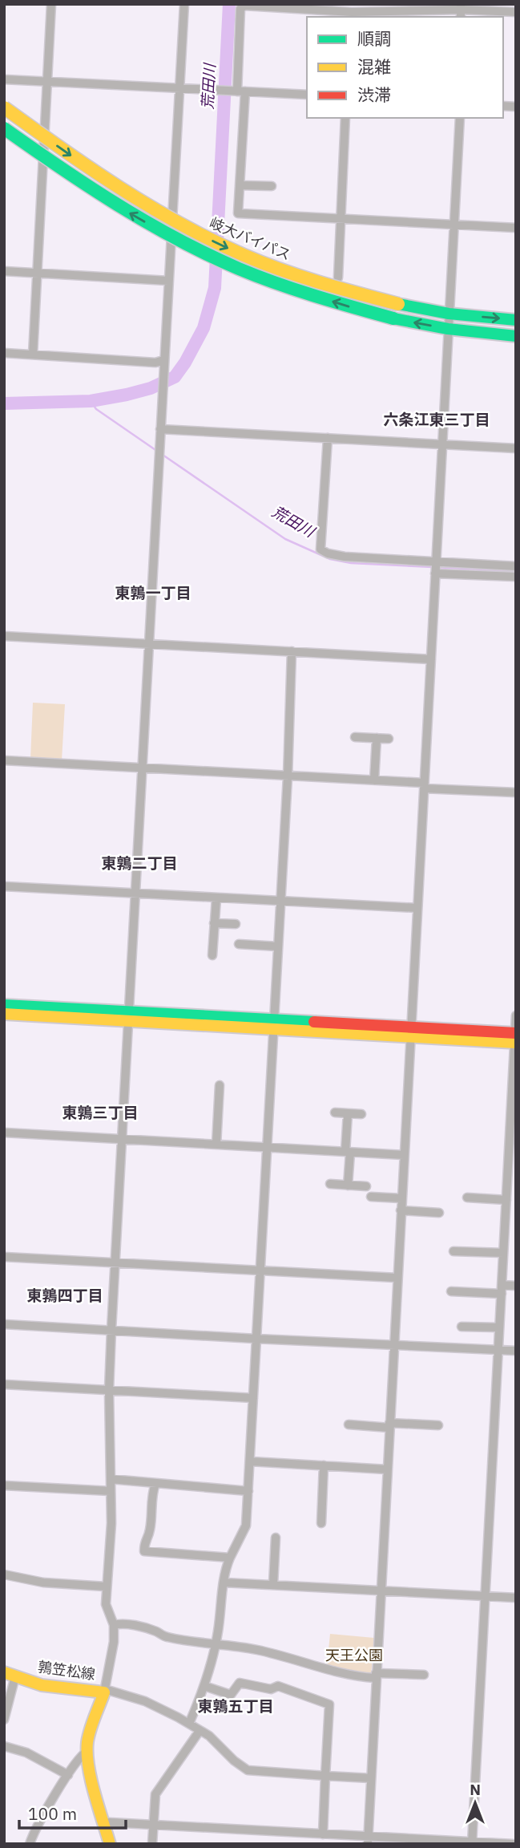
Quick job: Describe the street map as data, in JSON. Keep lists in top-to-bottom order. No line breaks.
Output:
{"streets":{"main road":["岐大バイパス","鶉笠松線"]},"districts":["六条江東三丁目","東鶉一丁目","東鶉二丁目","東鶉三丁目","東鶉四丁目","東鶉五丁目"],"water":["荒田川"],"parks":["天王公園"],"legend":["順調","混雑","渋滞"],"scale_bar":"100 m","north":"top"}
